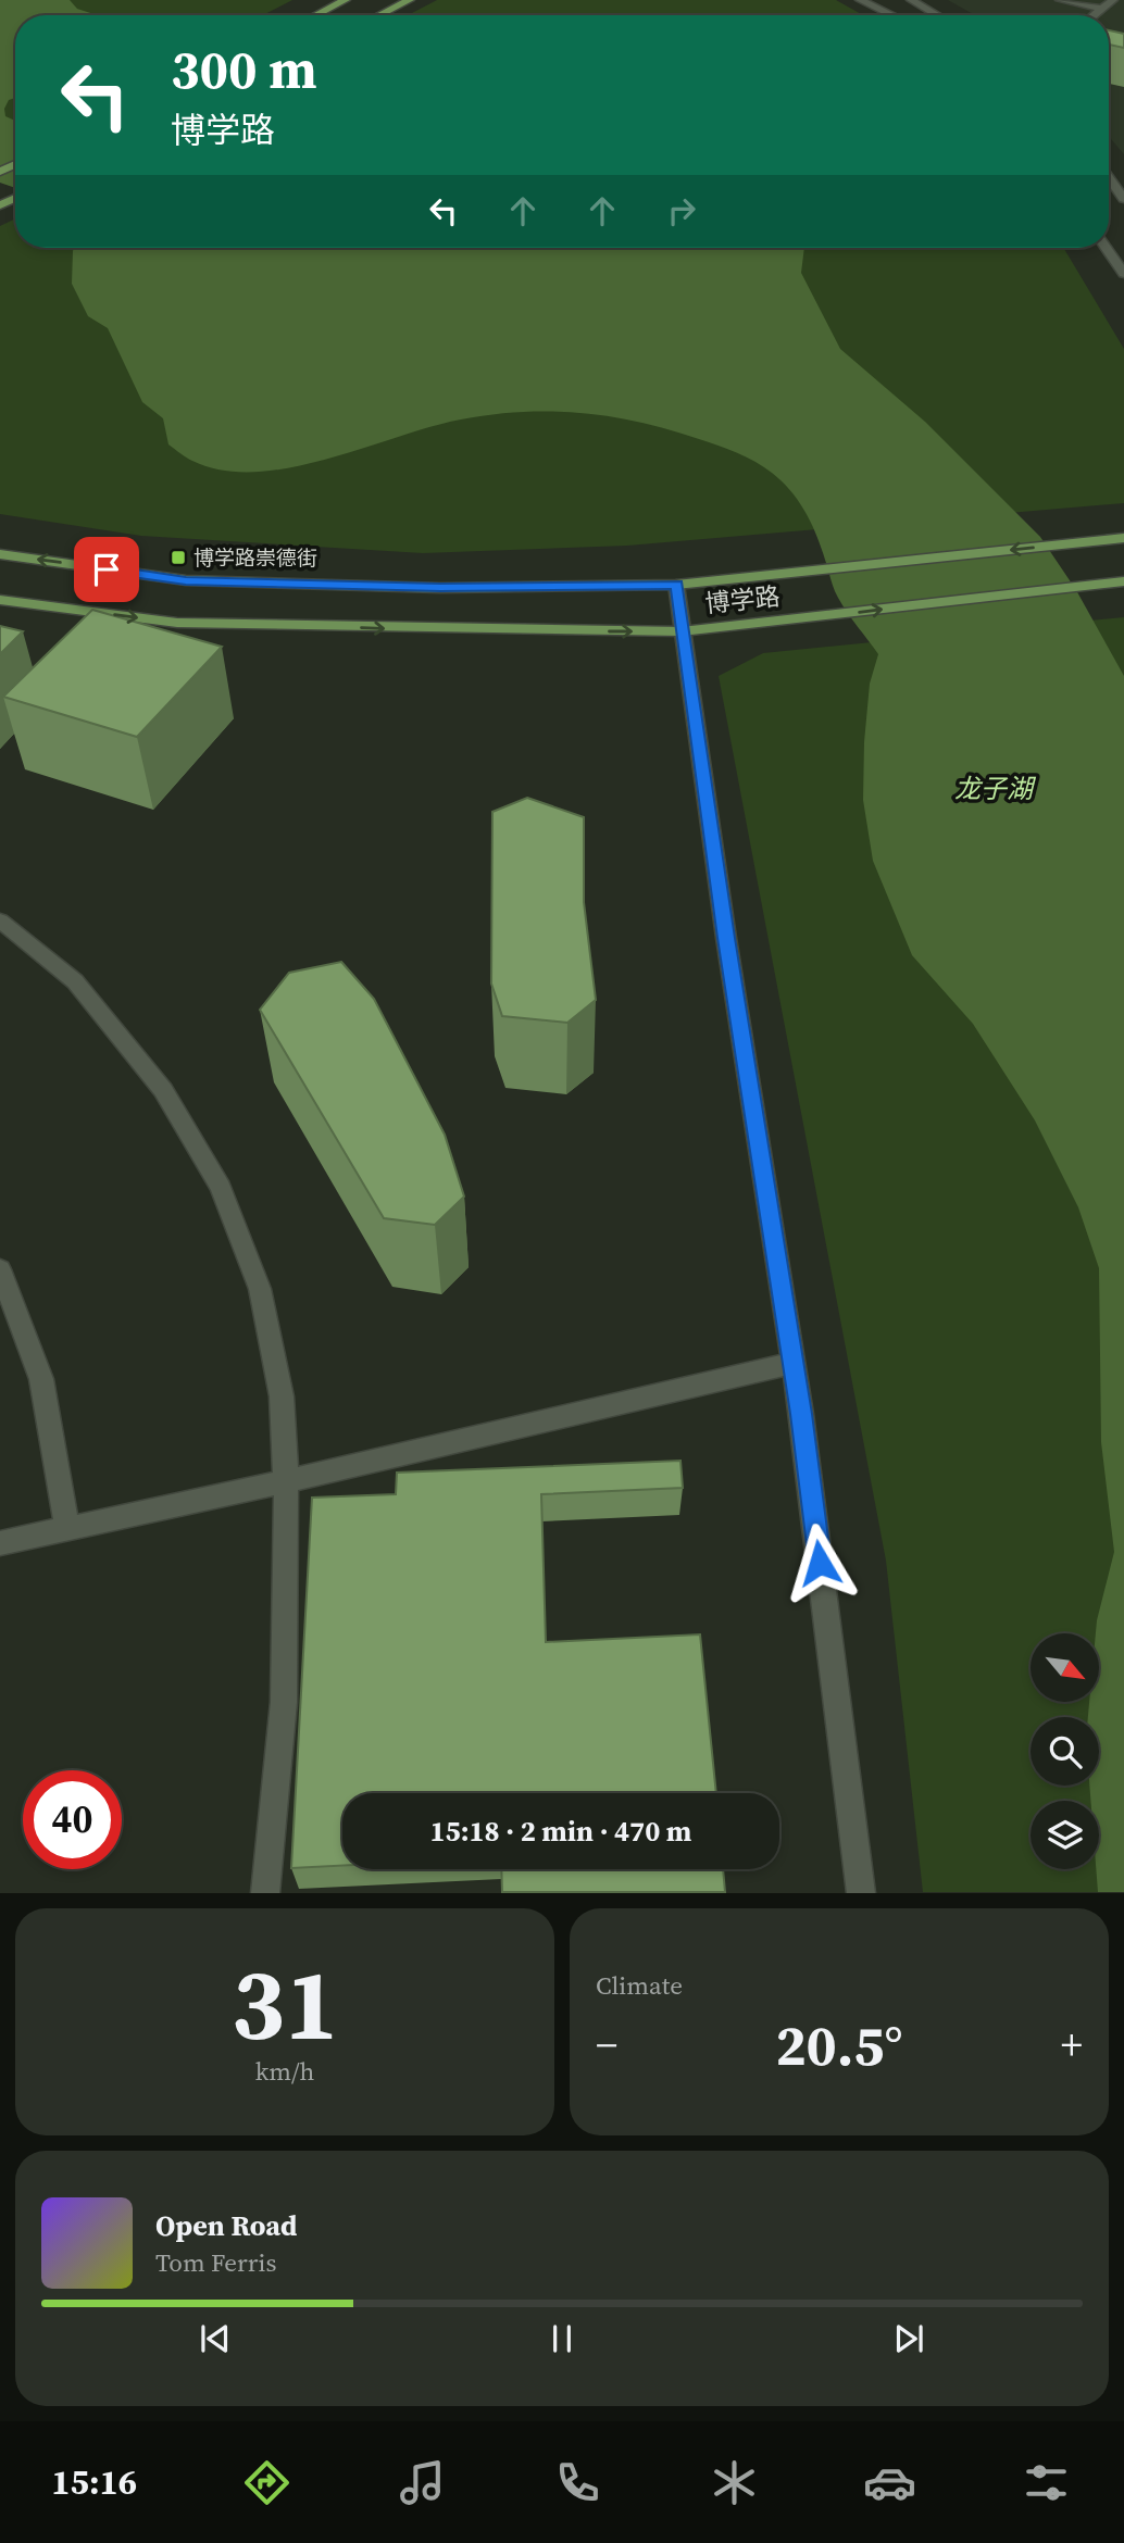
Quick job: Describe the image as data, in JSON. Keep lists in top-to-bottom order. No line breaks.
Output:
{"streets":{"main road":["博学路"]},"water":["龙子湖"],"places":{"transit":["博学路崇德街"]},"north":"bottom right","page":{"turn":["300 m","博学路"],"limit":"40","trip":"15:18 · 2 min · 470 m","tile":[["31","km/h"],"Climate"],"heat":["−","20.5°","+"],"song":["Open Road","Tom Ferris"],"tabs":"15:16"}}
